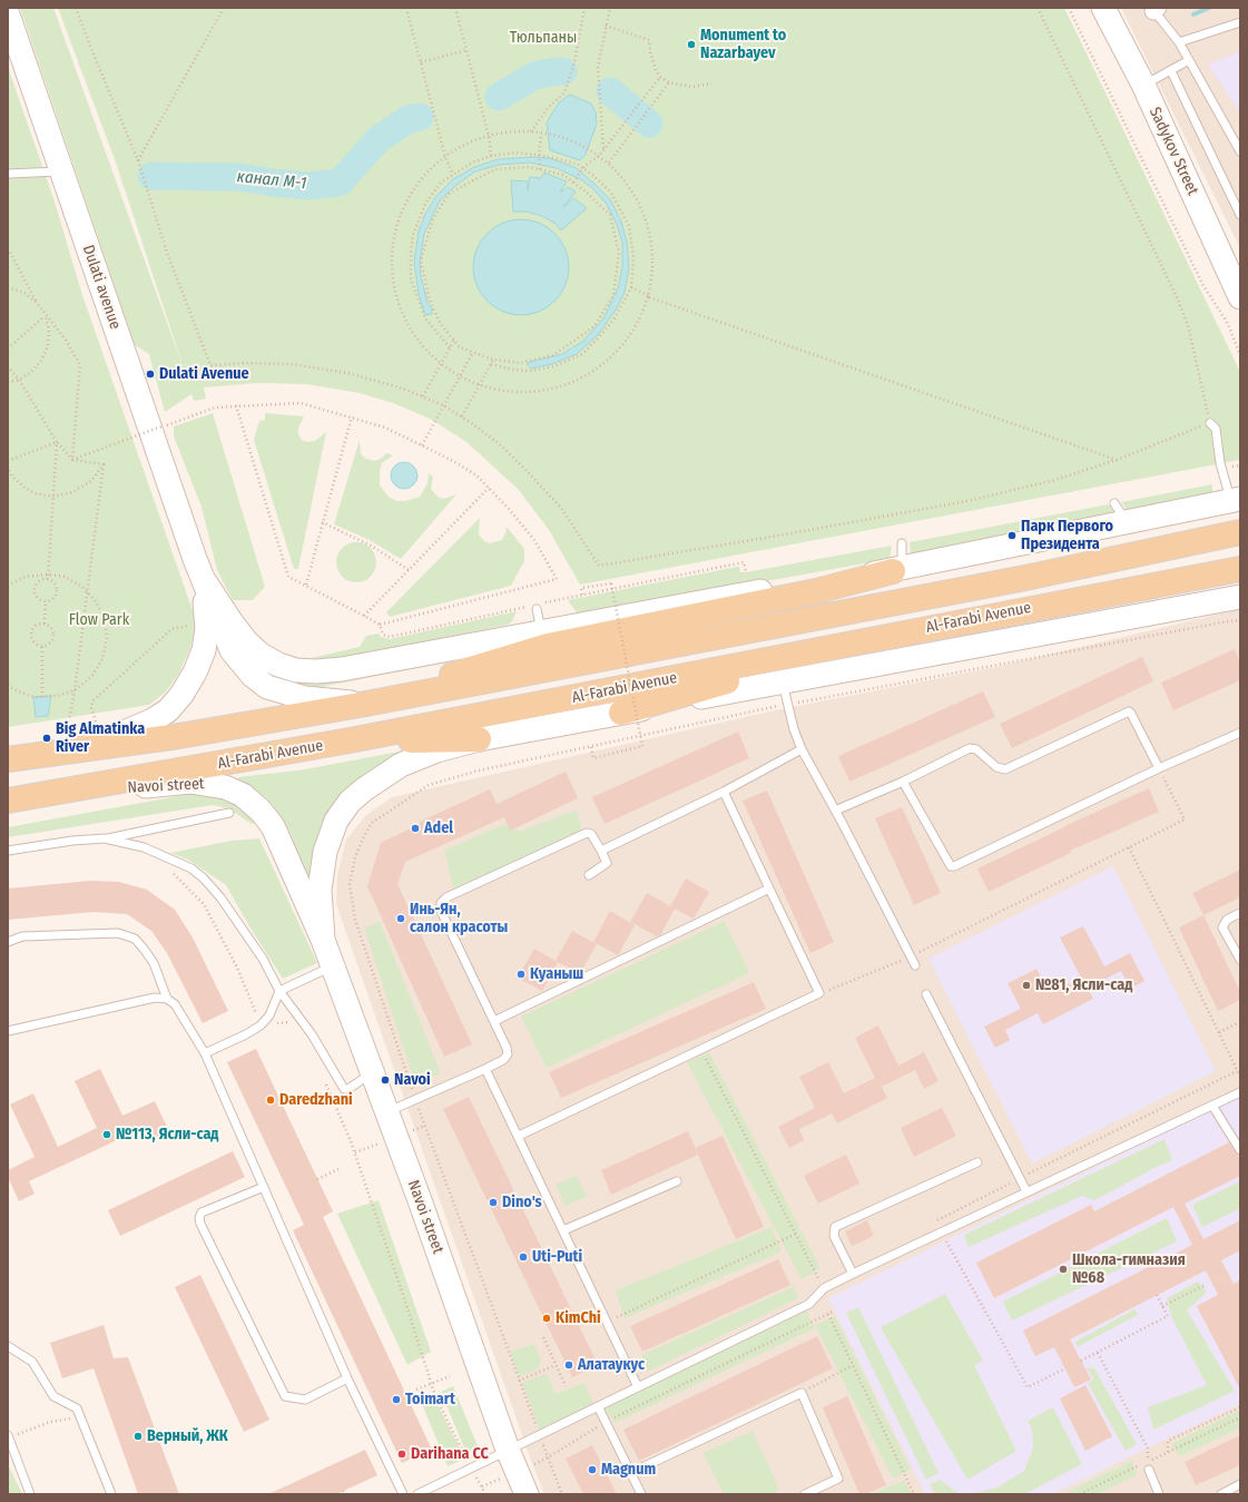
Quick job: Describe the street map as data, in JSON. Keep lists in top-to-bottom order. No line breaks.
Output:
{"streets":{"main road":["Al-Farabi Avenue"],"street":["Sadykov Street","Dulati avenue","Navoi street"]},"crossings":[["Al-Farabi Avenue","Navoi street"]],"water":["канал М-1"],"parks":["Тюльпаны","Flow Park"],"places":["Monument to Nazarbayev","Dulati Avenue","Парк Первого Президента","Big Almatinka River","Adel","Инь-Ян, салон красоты","Куаныш","№81, Ясли-сад","Navoi","Daredzhani","№113, Ясли-сад","Dino's","Uti-Puti","Школа-гимназия №68","KimChi","Алатаукус","Toimart","Верный, ЖК","Darihana CC","Magnum"]}
